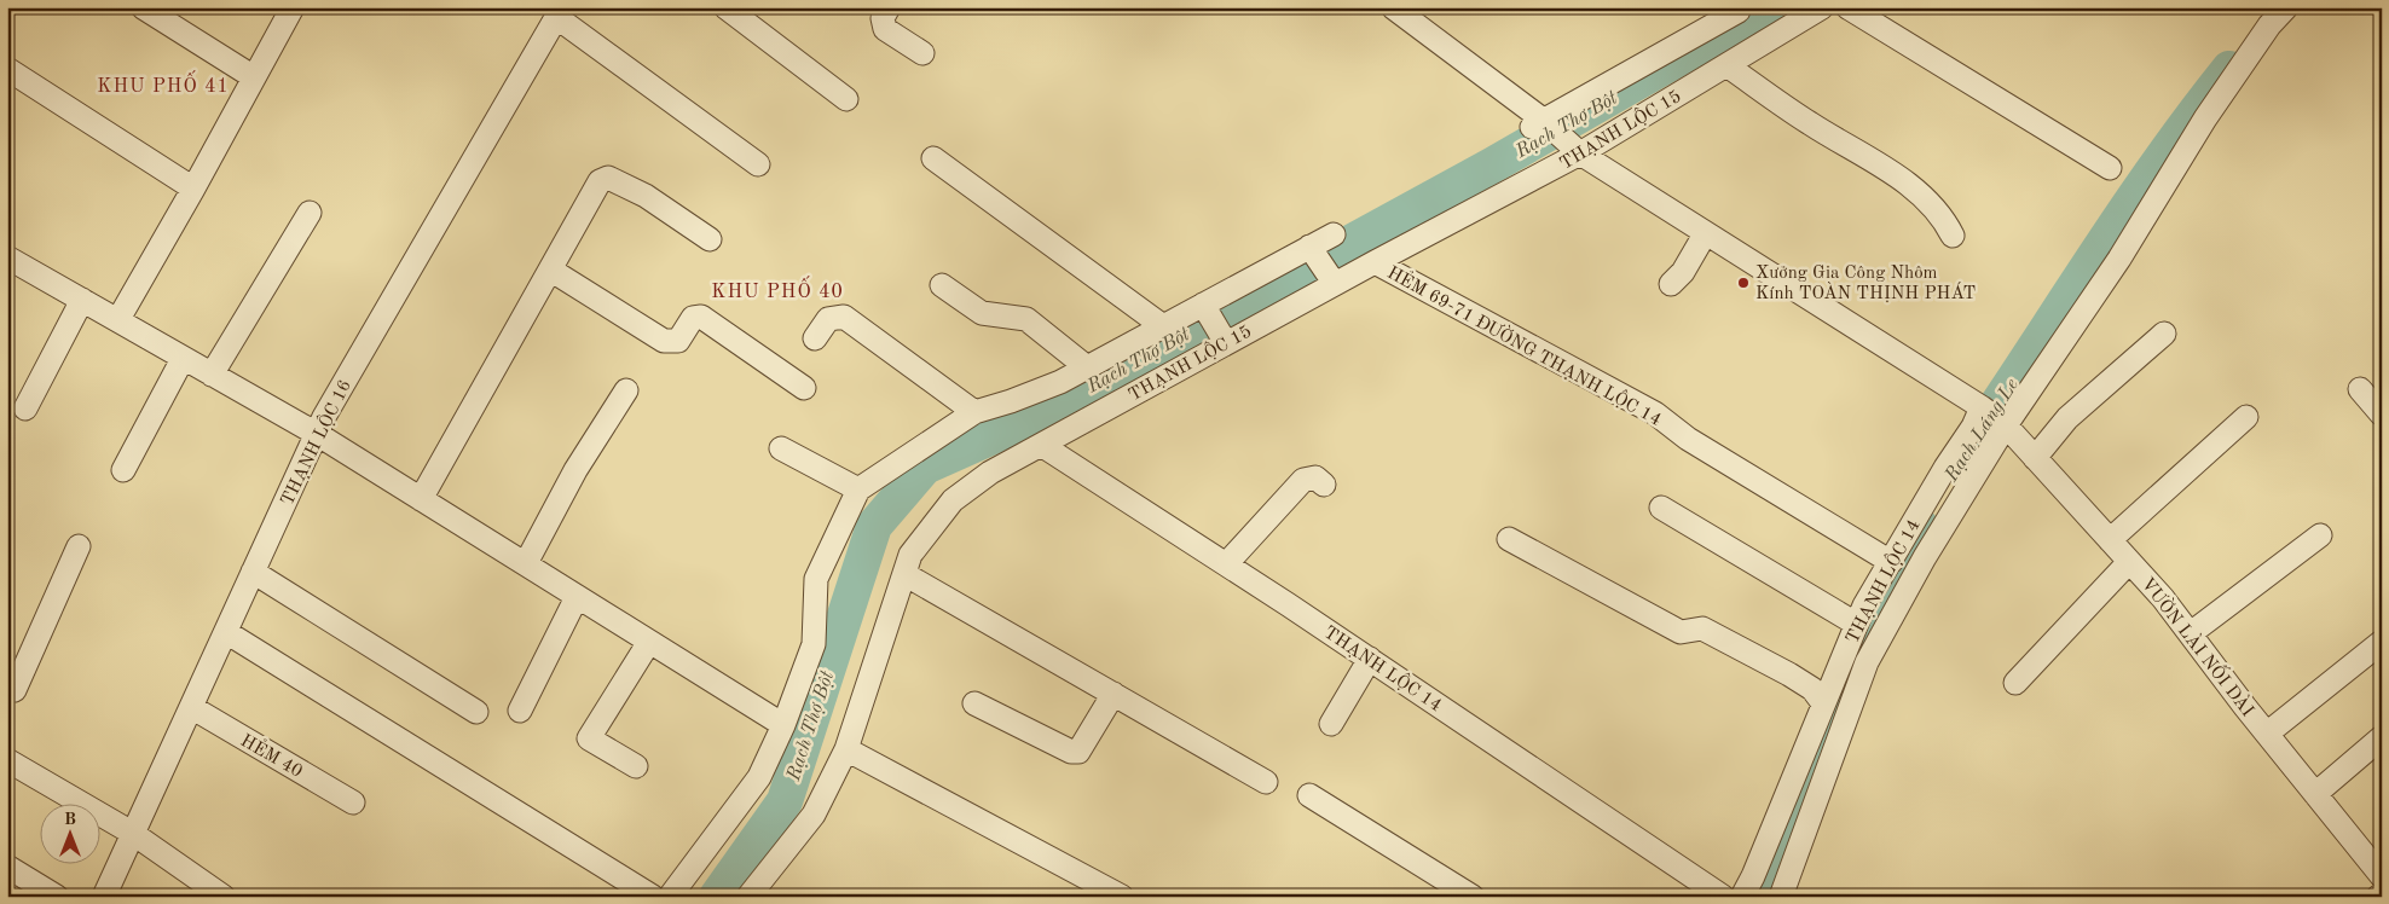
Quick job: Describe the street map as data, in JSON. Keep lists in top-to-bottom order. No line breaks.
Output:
{"streets":{"street":["THẠNH LỘC 15","HẺM 69-71 ĐƯỜNG THẠNH LỘC 14","THẠNH LỘC 16","THẠNH LỘC 14","VƯỜN LÀI NỐI DÀI","HẺM 40"]},"crossings":[["THẠNH LỘC 15","HẺM 69-71 ĐƯỜNG THẠNH LỘC 14"],["THẠNH LỘC 15","THẠNH LỘC 14"],["THẠNH LỘC 15","VƯỜN LÀI NỐI DÀI"],["HẺM 69-71 ĐƯỜNG THẠNH LỘC 14","THẠNH LỘC 14"],["THẠNH LỘC 16","HẺM 40"],["THẠNH LỘC 14","VƯỜN LÀI NỐI DÀI"]],"districts":["KHU PHỐ 41","KHU PHỐ 40"],"water":["Rạch Thợ Bột","Rạch Láng Le"],"places":["Xưởng Gia Công Nhôm Kính TOÀN THỊNH PHÁT"],"north":"top"}
